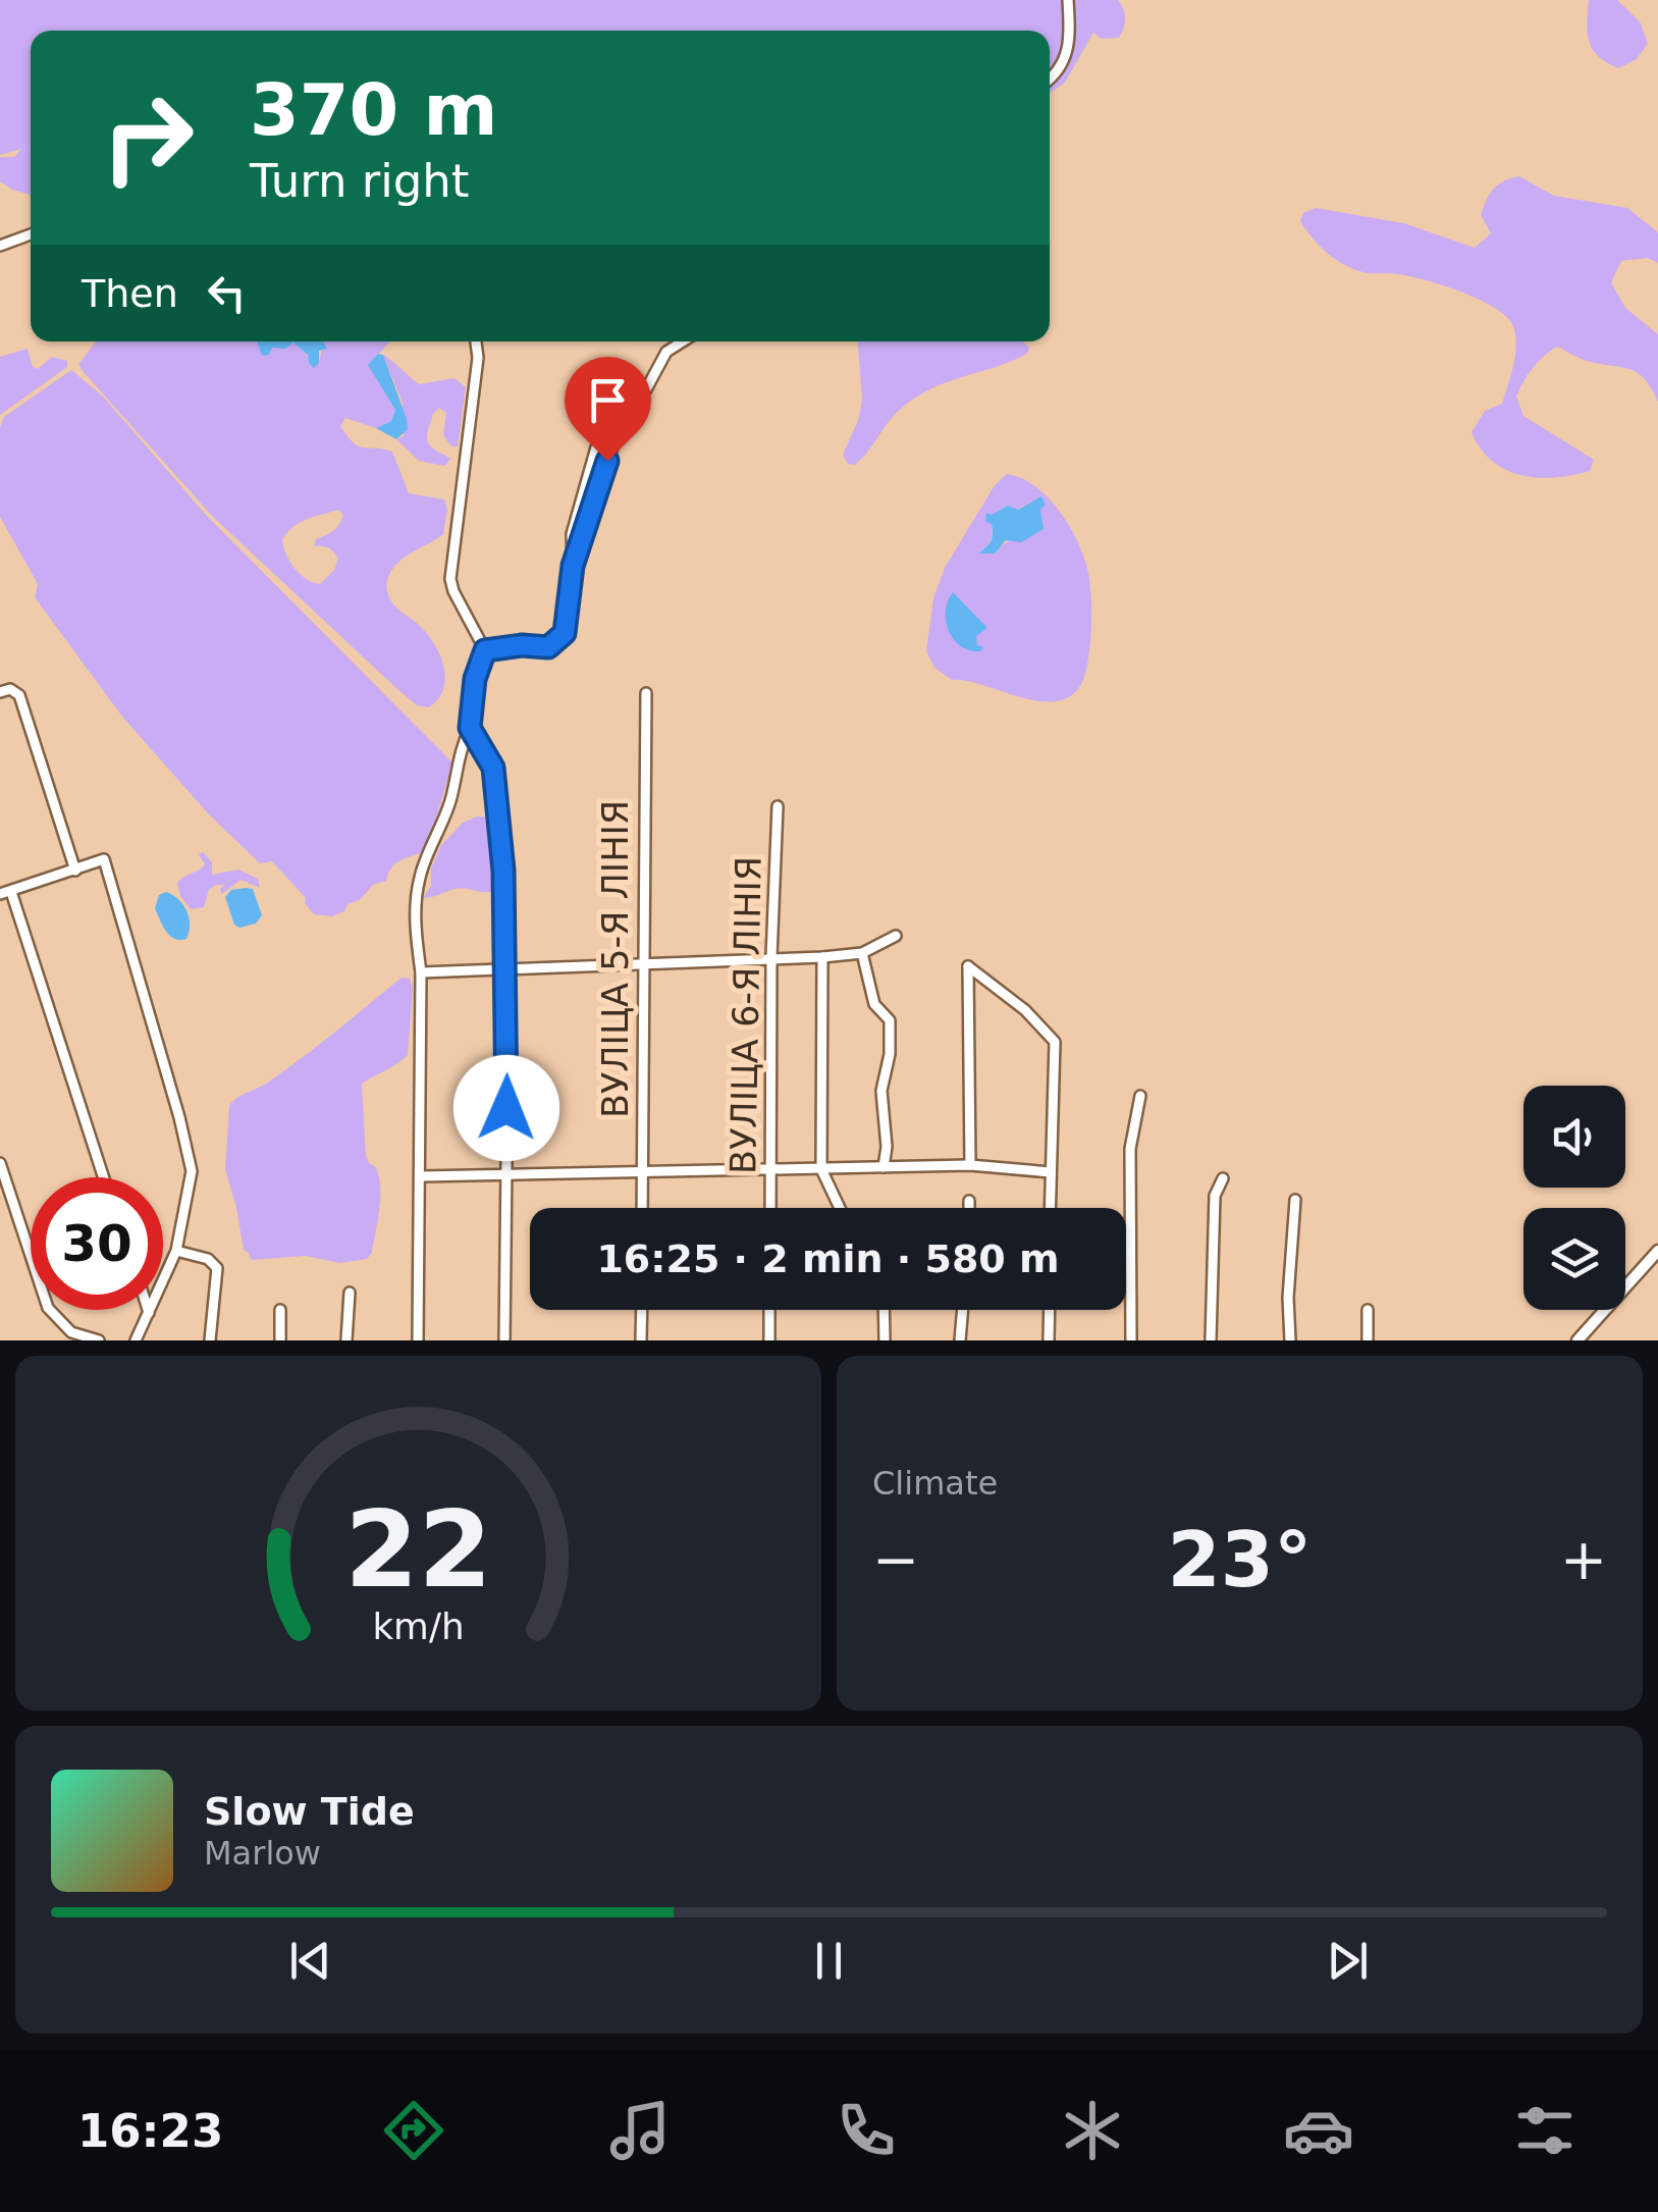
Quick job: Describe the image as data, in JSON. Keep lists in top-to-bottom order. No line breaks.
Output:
{"streets":{"street":["ВУЛІЦА 5-Я ЛІНІЯ","ВУЛІЦА 6-Я ЛІНІЯ"]},"page":{"turn":["370 m","Turn right"],"then":"Then","limit":"30","trip":"16:25 · 2 min · 580 m","tile":"Climate","heat":["−","23°","+"],"song":["Slow Tide","Marlow"],"tabs":"16:23","gauge":["22","km/h"]}}
